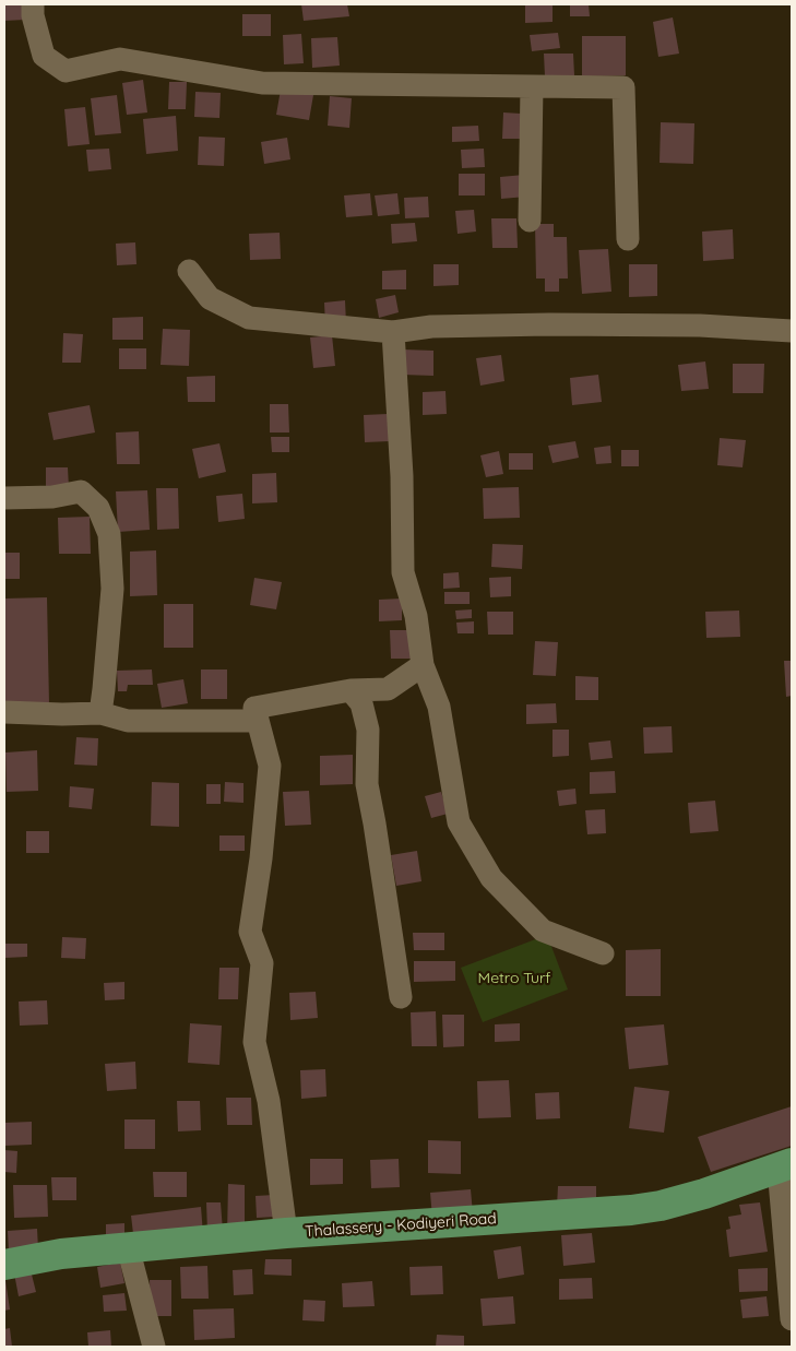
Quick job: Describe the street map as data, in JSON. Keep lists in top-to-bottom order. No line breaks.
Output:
{"streets":{"main road":["Thalassery - Kodiyeri Road"]},"parks":["Metro Turf"]}
